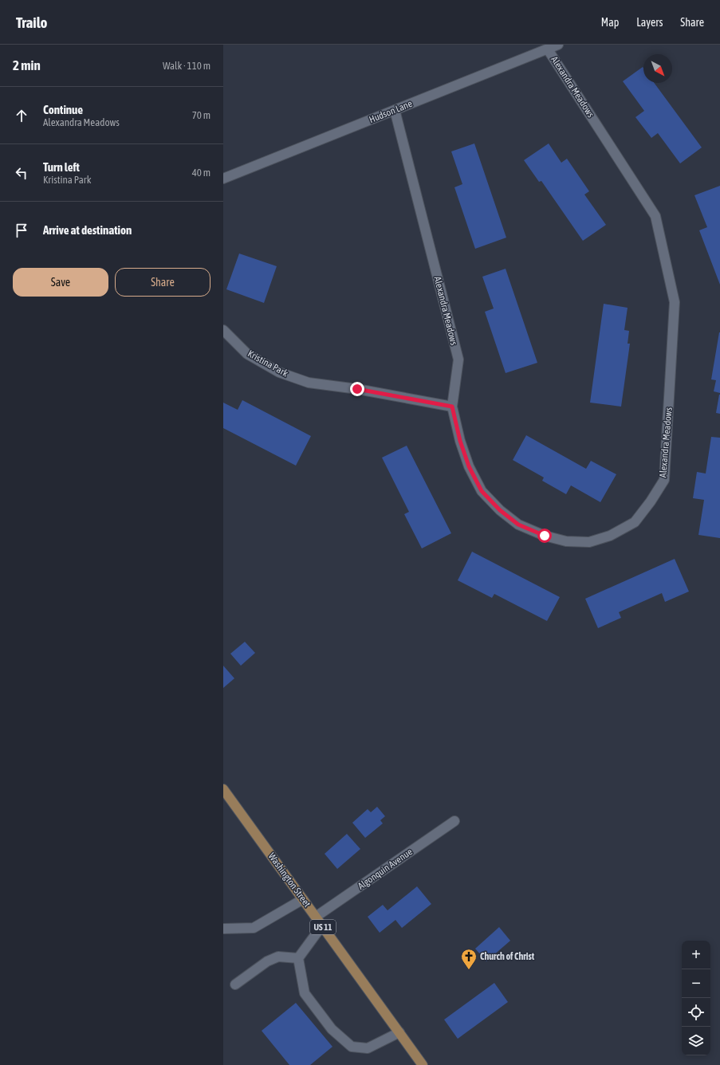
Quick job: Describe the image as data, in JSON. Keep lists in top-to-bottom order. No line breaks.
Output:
{"streets":{"main road":["Washington Street","US 11"],"street":["Alexandra Meadows","Hudson Lane","Kristina Park","Algonquin Avenue"]},"crossings":[["Alexandra Meadows","Hudson Lane"],["Alexandra Meadows","Kristina Park"],["Algonquin Avenue","Washington Street"]],"places":{"church":["Church of Christ"]},"north":"bottom right","page":{"header":"Trailo","nav":["Map","Layers","Share"],"heading":["2 min","Walk · 110 m"],"list":[["Continue","Alexandra Meadows","70 m"],["Turn left","Kristina Park","40 m"],"Arrive at destination"],"buttons":["Save","Share"],"map_buttons":["+","−"]}}
